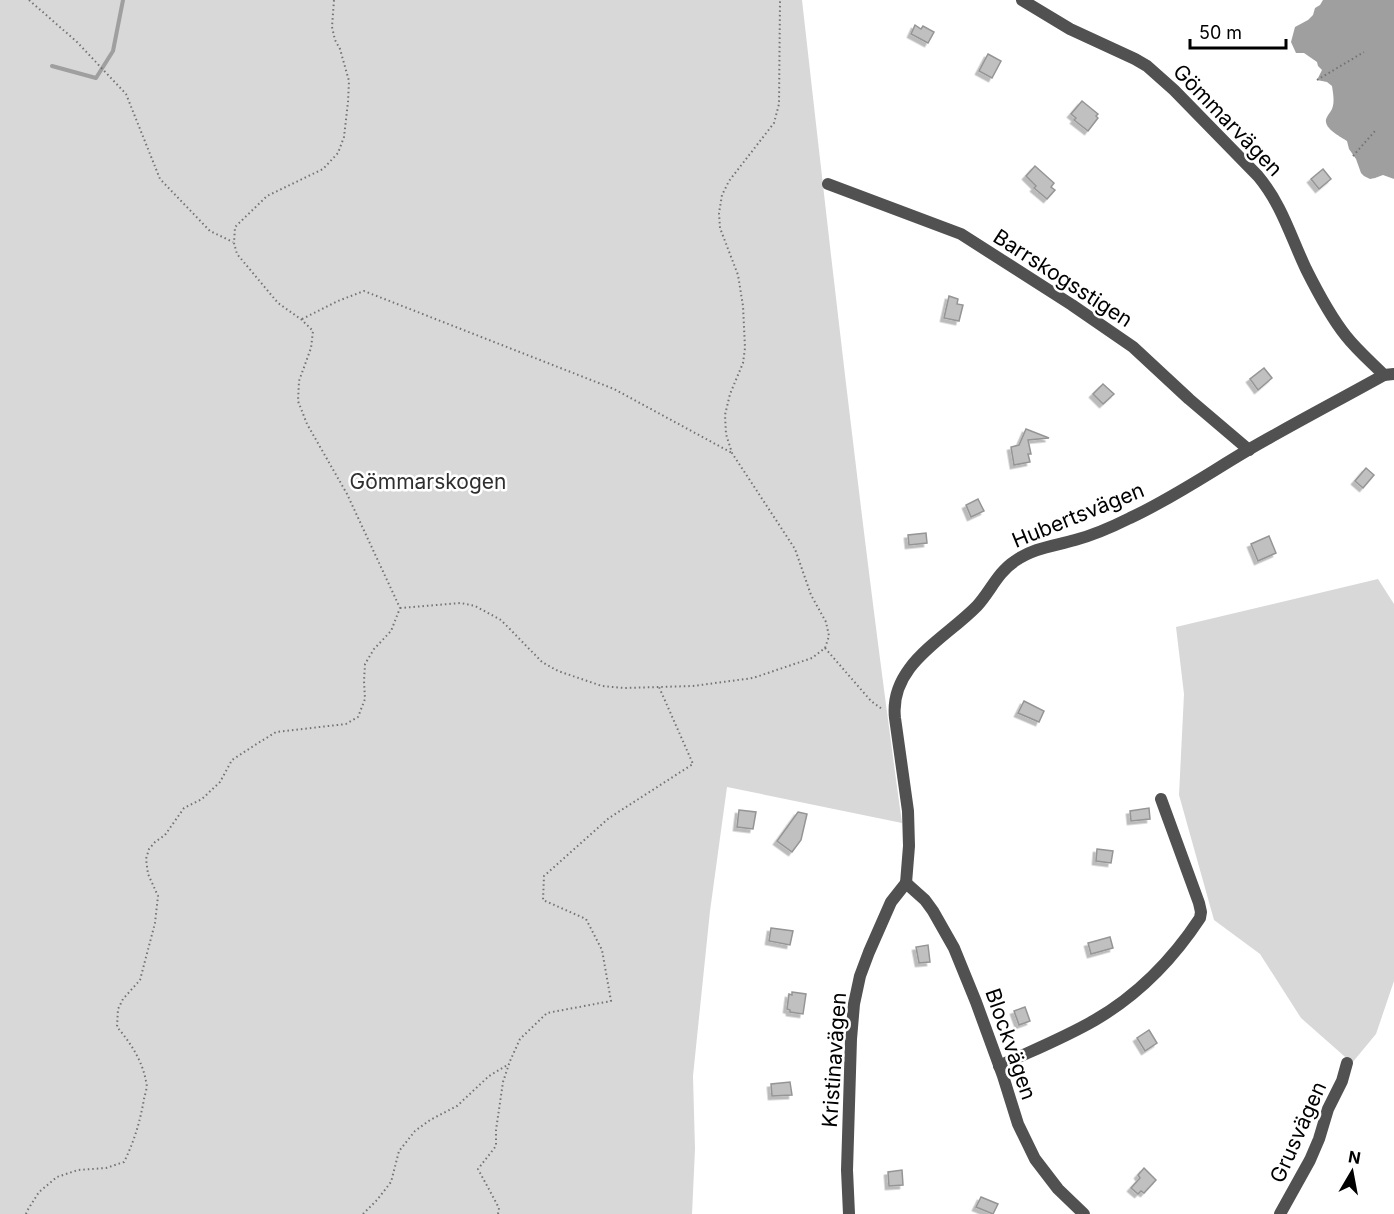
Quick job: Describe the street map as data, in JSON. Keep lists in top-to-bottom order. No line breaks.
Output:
{"streets":{"street":["Gömmarvägen","Barrskogsstigen","Hubertsvägen","Blockvägen","Kristinavägen","Grusvägen"]},"crossings":[["Gömmarvägen","Hubertsvägen"],["Barrskogsstigen","Hubertsvägen"],["Hubertsvägen","Blockvägen"],["Hubertsvägen","Kristinavägen"],["Blockvägen","Kristinavägen"]],"parks":["Gömmarskogen"],"scale_bar":"50 m","north":"top"}
